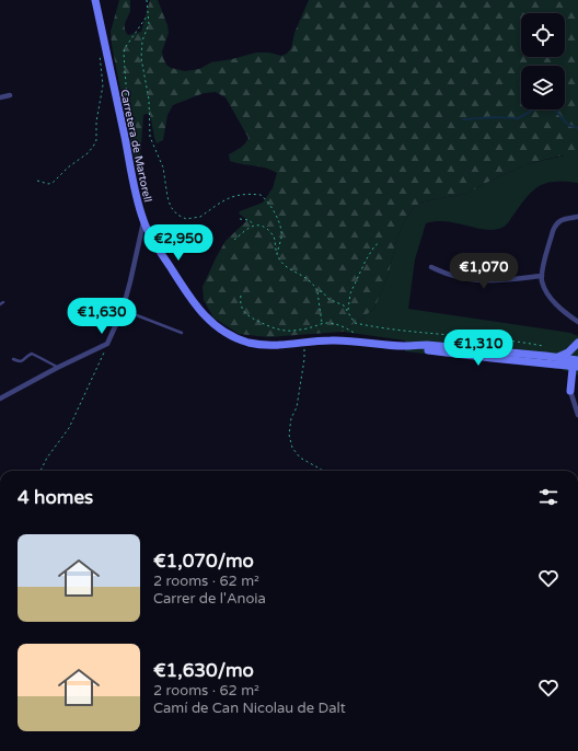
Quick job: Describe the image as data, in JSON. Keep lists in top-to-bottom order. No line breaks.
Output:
{"streets":{"main road":["Carretera de Martorell"]},"page":{"price":["€2,950","€1,070","€1,630","€1,310"],"heading":"4 homes","list":[{"name":"€1,070/mo","note":"2 rooms · 62 m² · Carrer de l'Anoia"},{"name":"€1,630/mo","note":"2 rooms · 62 m² · Camí de Can Nicolau de Dalt"}]}}
